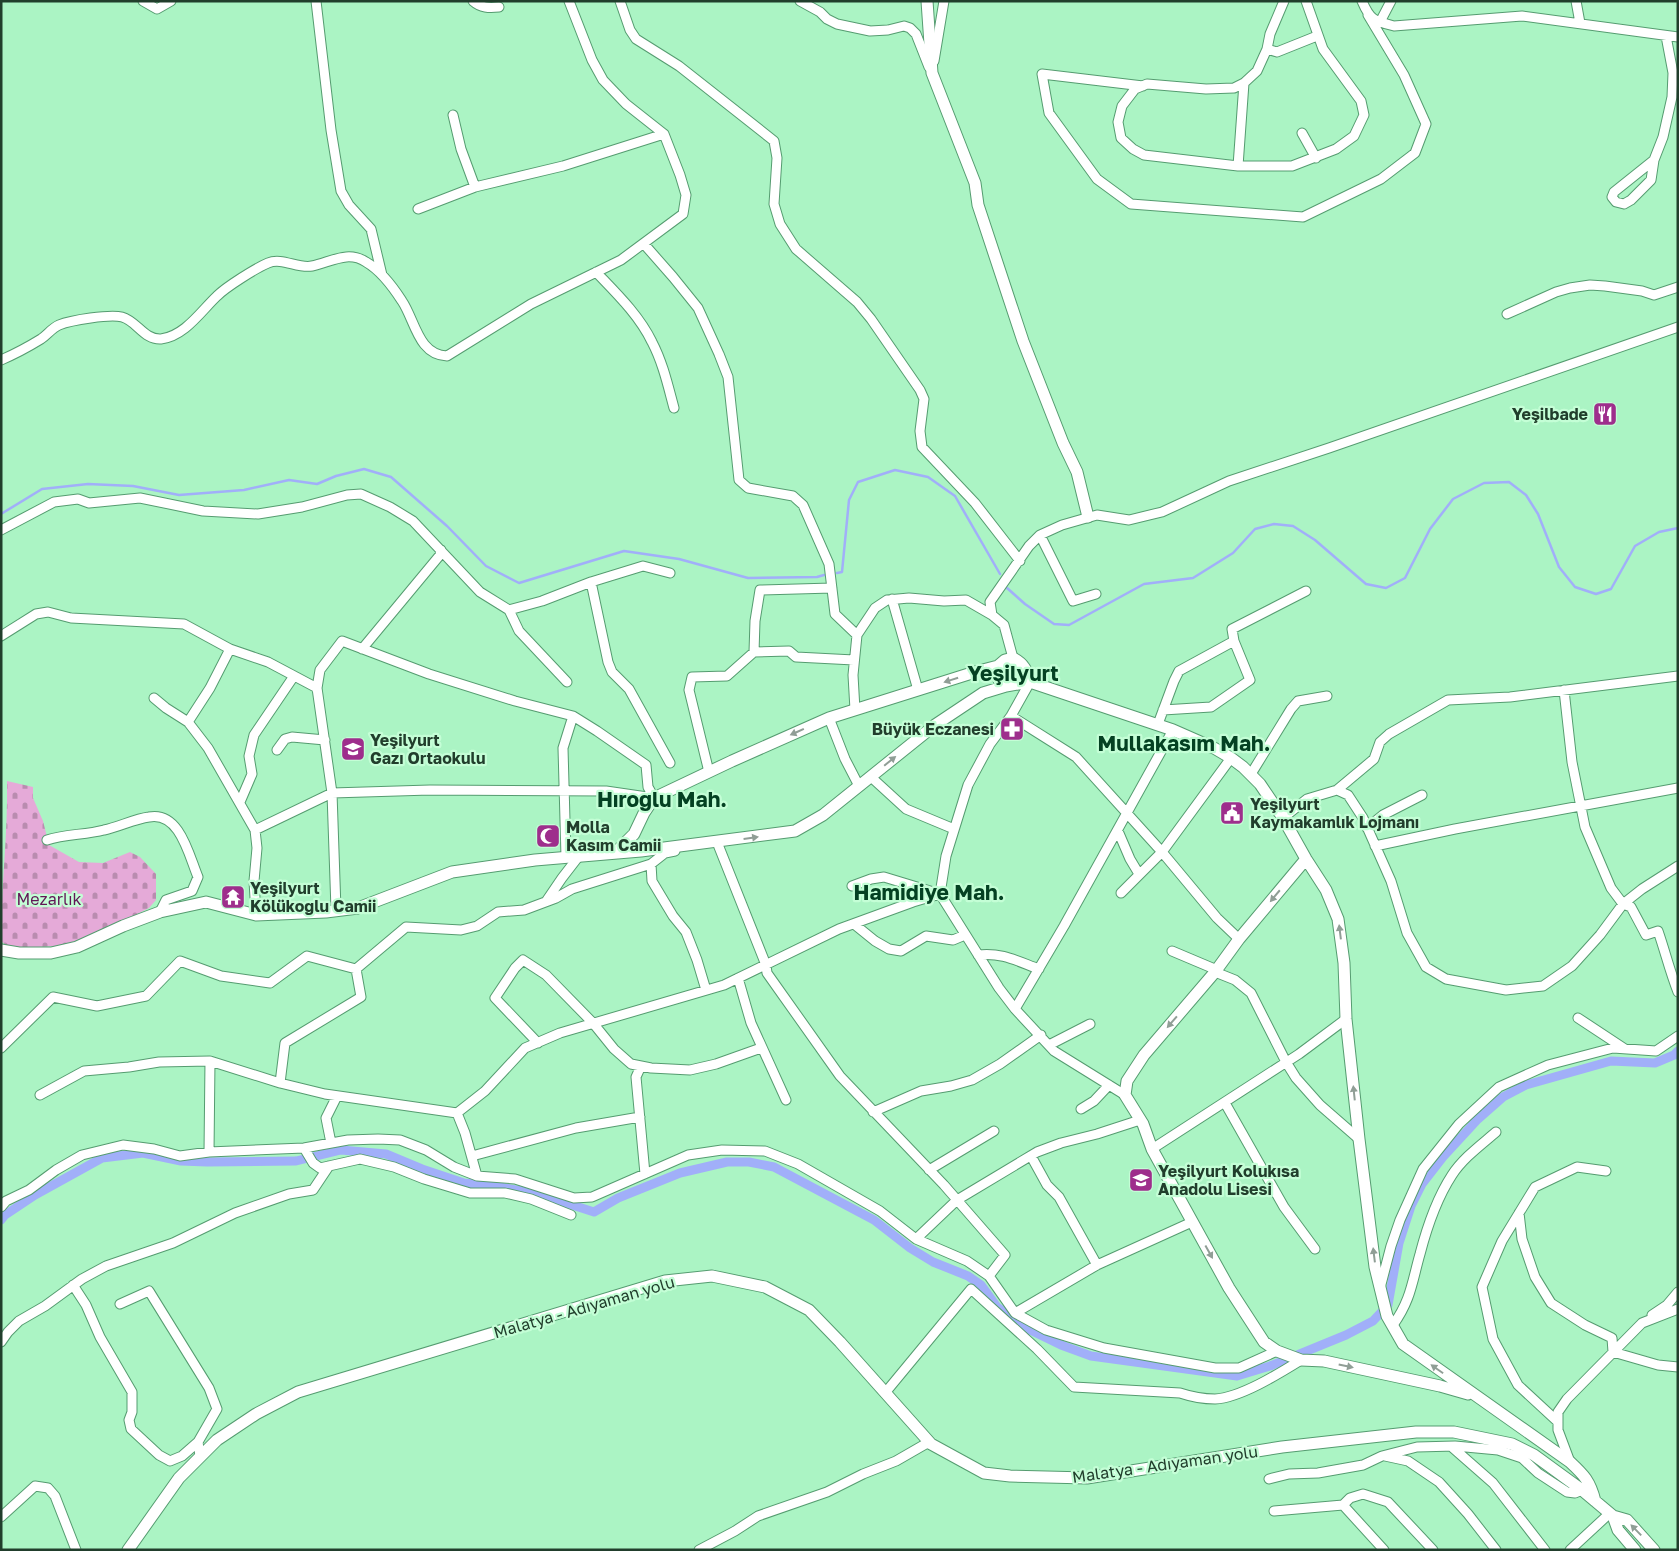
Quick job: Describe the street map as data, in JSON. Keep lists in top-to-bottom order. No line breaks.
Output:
{"streets":{"main road":["Malatya - Adıyaman yolu"]},"districts":["Yeşilyurt","Mullakasım Mah.","Hıroğlu Mah.","Hamidiye Mah."],"parks":["Mezarlık"],"places":{"restaurant":["Yeşilbade"],"pharmacy":["Büyük Eczanesi"],"school or university":["Yeşilyurt Gazı Ortaokulu","Yeşilyurt Kolukısa Anadolu Lisesi"],"public building":["Yeşilyurt Kaymakamlık Lojmanı"],"mosque":["Molla Kasım Camii"],"temple":["Yeşilyurt Kölükoğlu Camii"]}}
